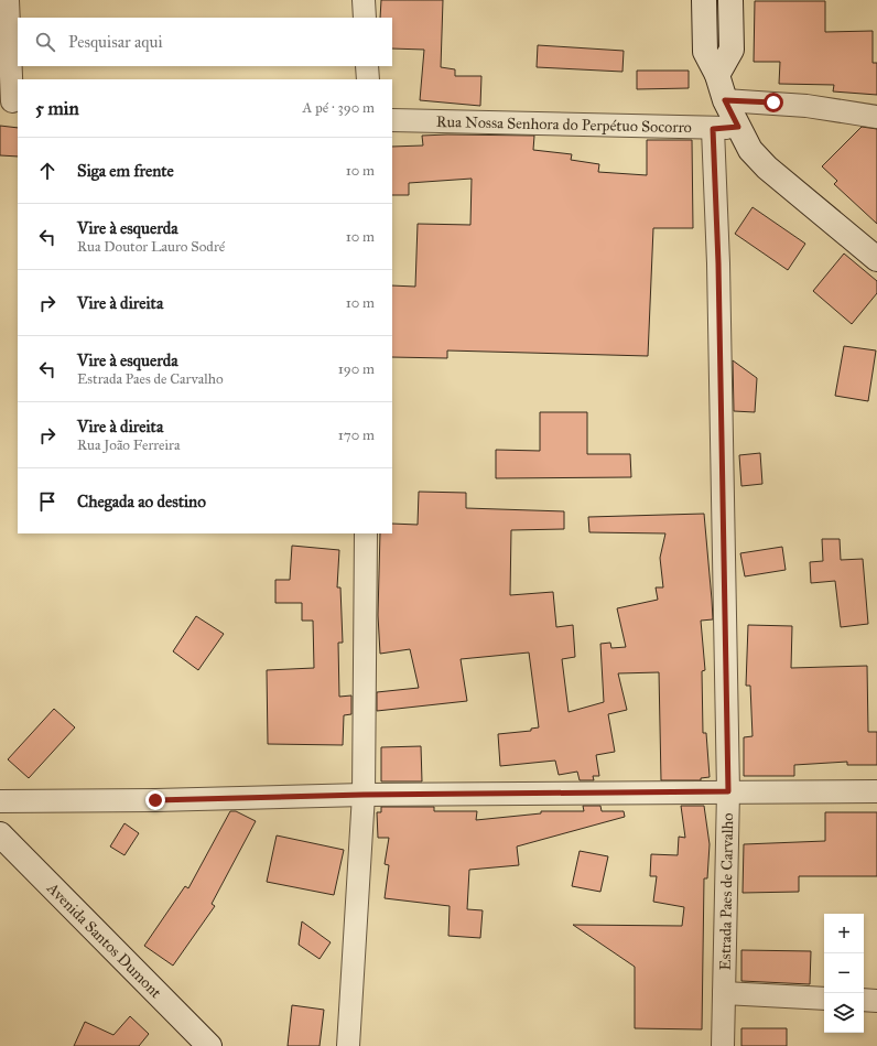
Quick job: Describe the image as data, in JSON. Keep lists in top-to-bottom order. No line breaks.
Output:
{"streets":{"main road":["Avenida Santos Dumont"],"street":["Rua Nossa Senhora do Perpétuo Socorro","Estrada Paes de Carvalho"]},"crossings":[["Rua Nossa Senhora do Perpétuo Socorro","Estrada Paes de Carvalho"]],"page":{"search":"Pesquisar aqui","heading":["5 min","A pé · 390 m"],"list":[["Siga em frente","10 m"],["Vire à esquerda","Rua Doutor Lauro Sodré","10 m"],["Vire à direita","10 m"],["Vire à esquerda","Estrada Paes de Carvalho","190 m"],["Vire à direita","Rua João Ferreira","170 m"],"Chegada ao destino"],"map_buttons":["+","−"]}}
